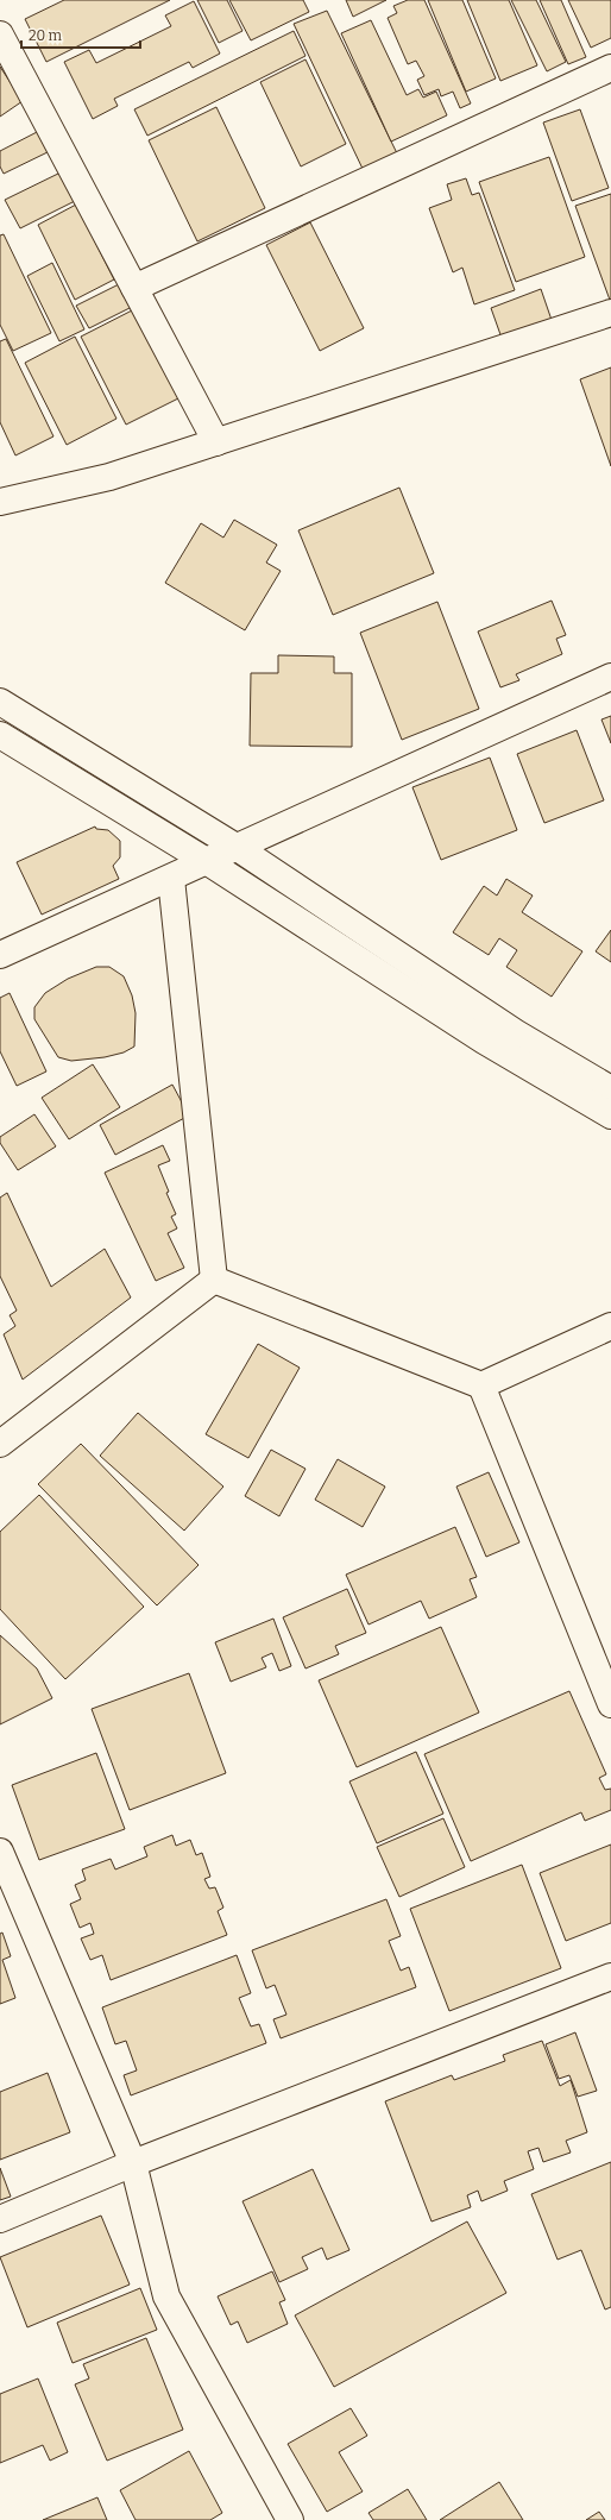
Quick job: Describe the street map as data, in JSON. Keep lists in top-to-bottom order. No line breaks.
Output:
{"scale_bar":"20 m"}
